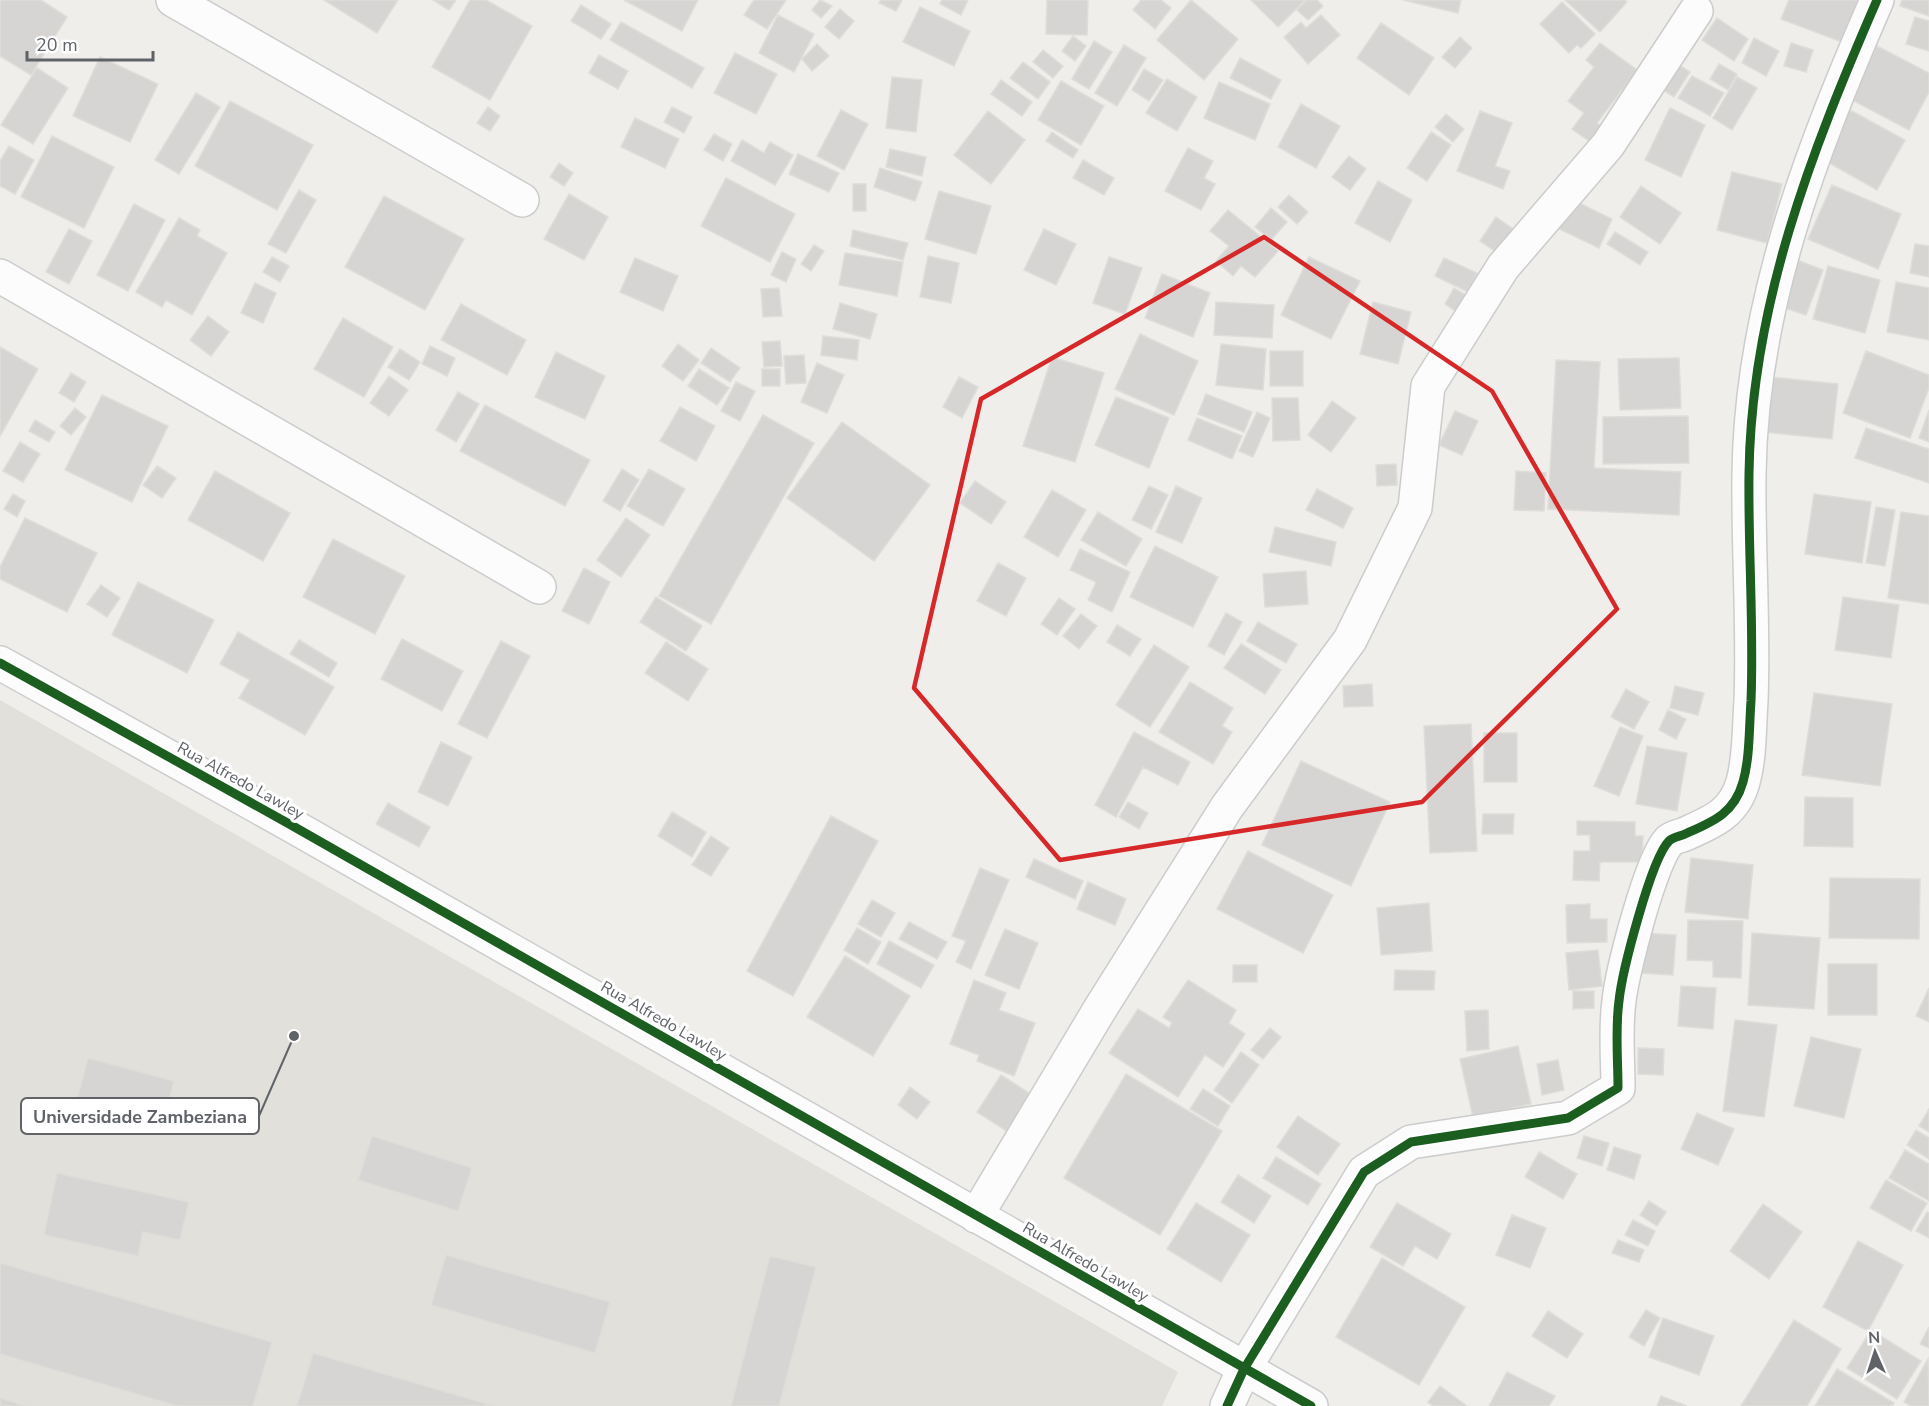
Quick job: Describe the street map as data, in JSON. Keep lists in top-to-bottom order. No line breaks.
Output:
{"streets":{"street":["Rua Alfredo Lawley"]},"places":["Universidade Zambeziana"],"scale_bar":"20 m","north":"top"}
